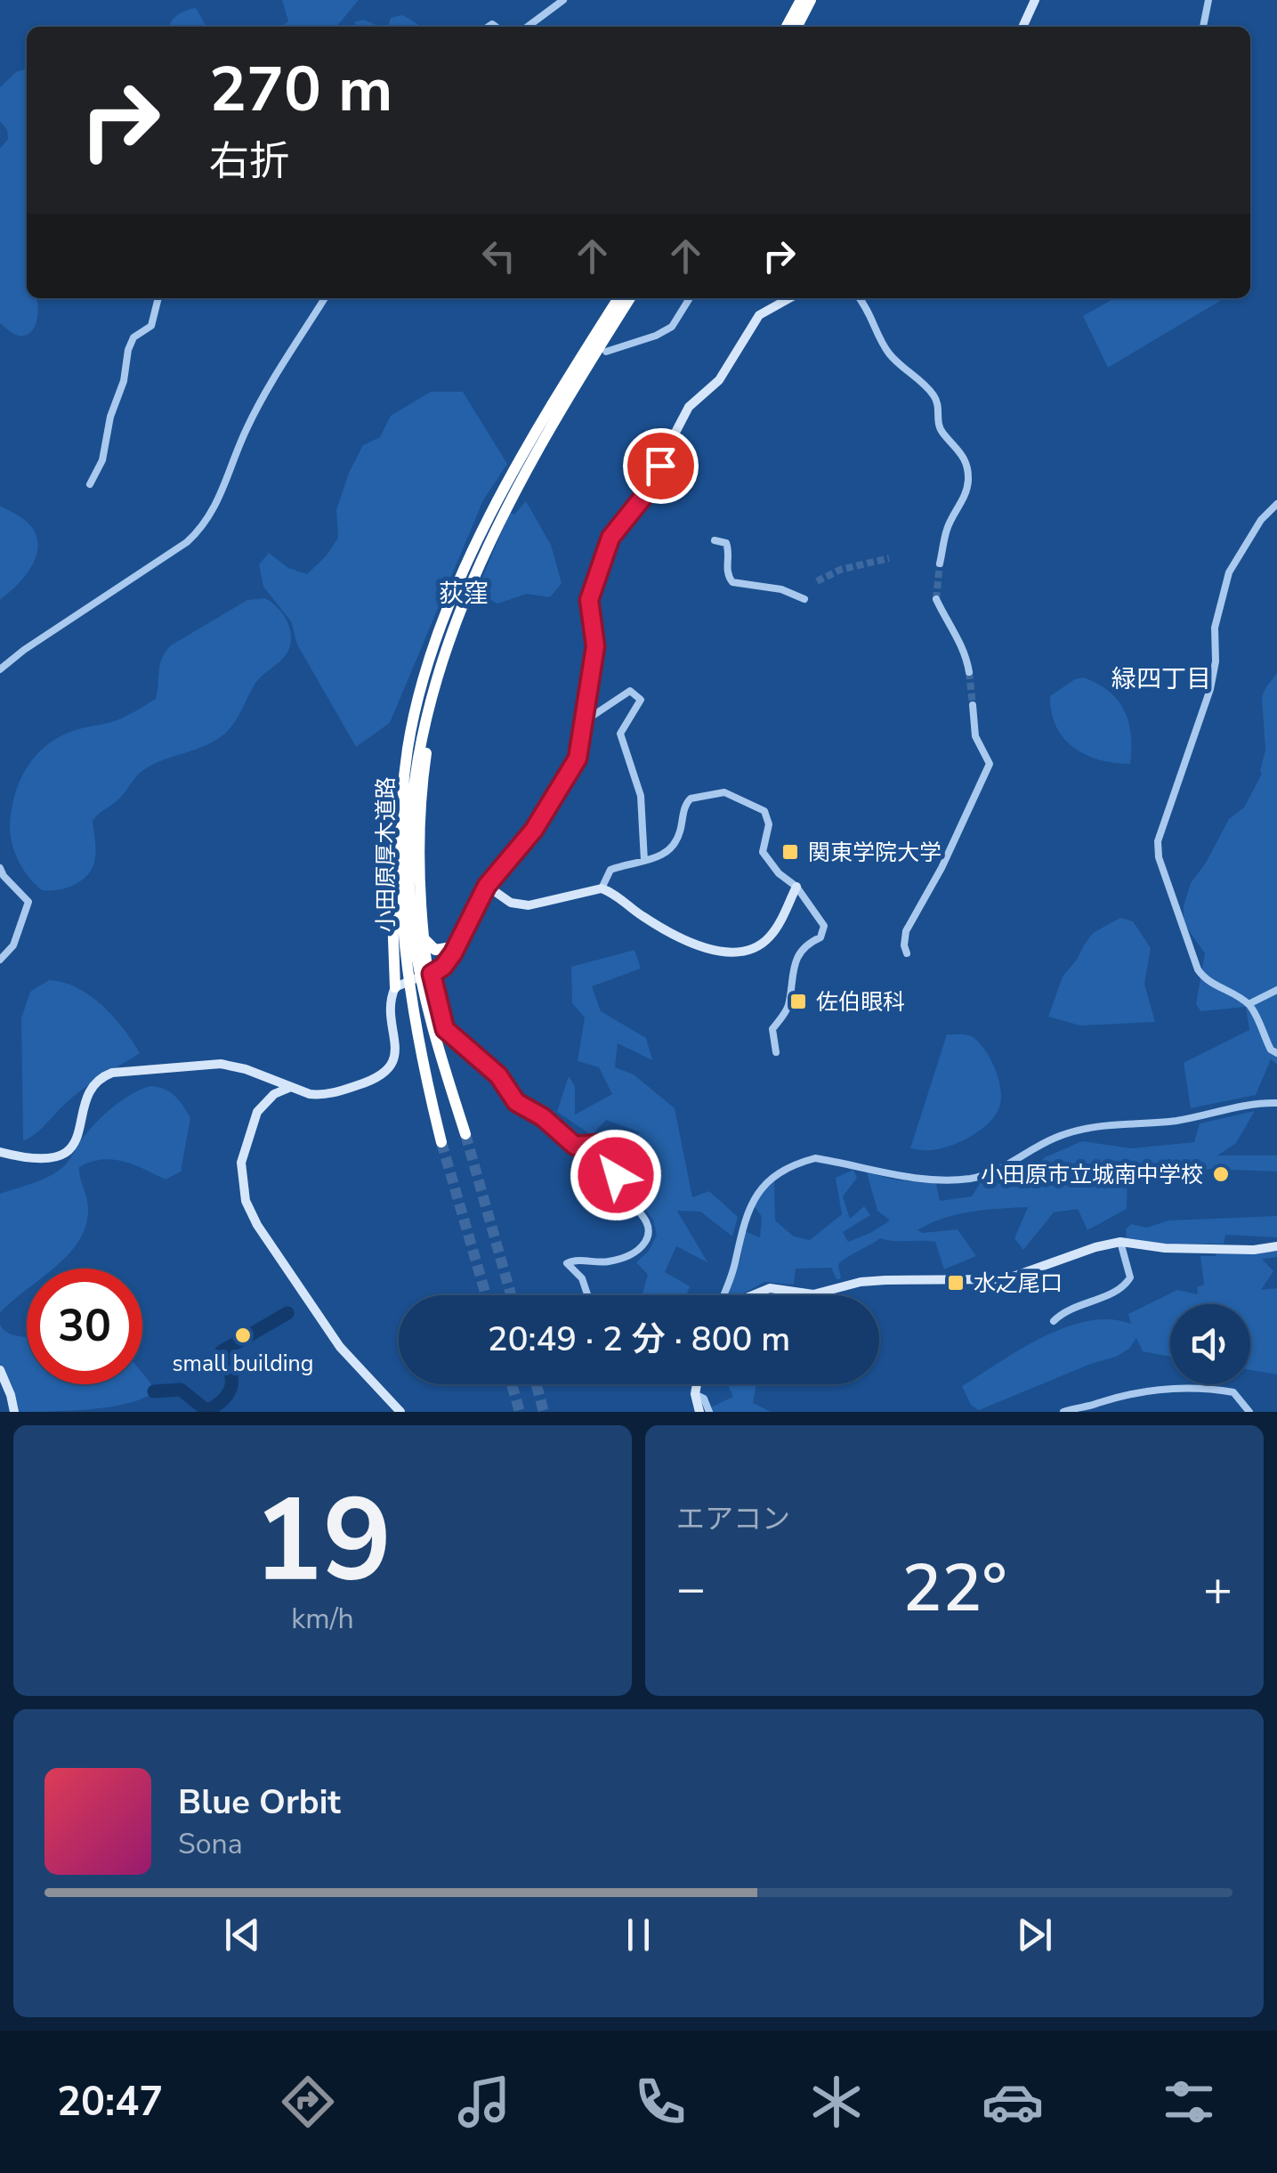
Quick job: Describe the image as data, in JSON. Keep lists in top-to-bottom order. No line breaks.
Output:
{"streets":{"highway":["小田原厚木道路"]},"districts":["荻窪","緑四丁目"],"places":{"transit":["関東学院大学","佐伯眼科","水之尾口"],"other":["小田原市立城南中学校","small building"]},"page":{"turn":["270 m","右折"],"limit":"30","trip":"20:49 · 2 分 · 800 m","tile":[["19","km/h"],"エアコン"],"heat":["−","22°","+"],"song":["Blue Orbit","Sona"],"tabs":"20:47"}}
